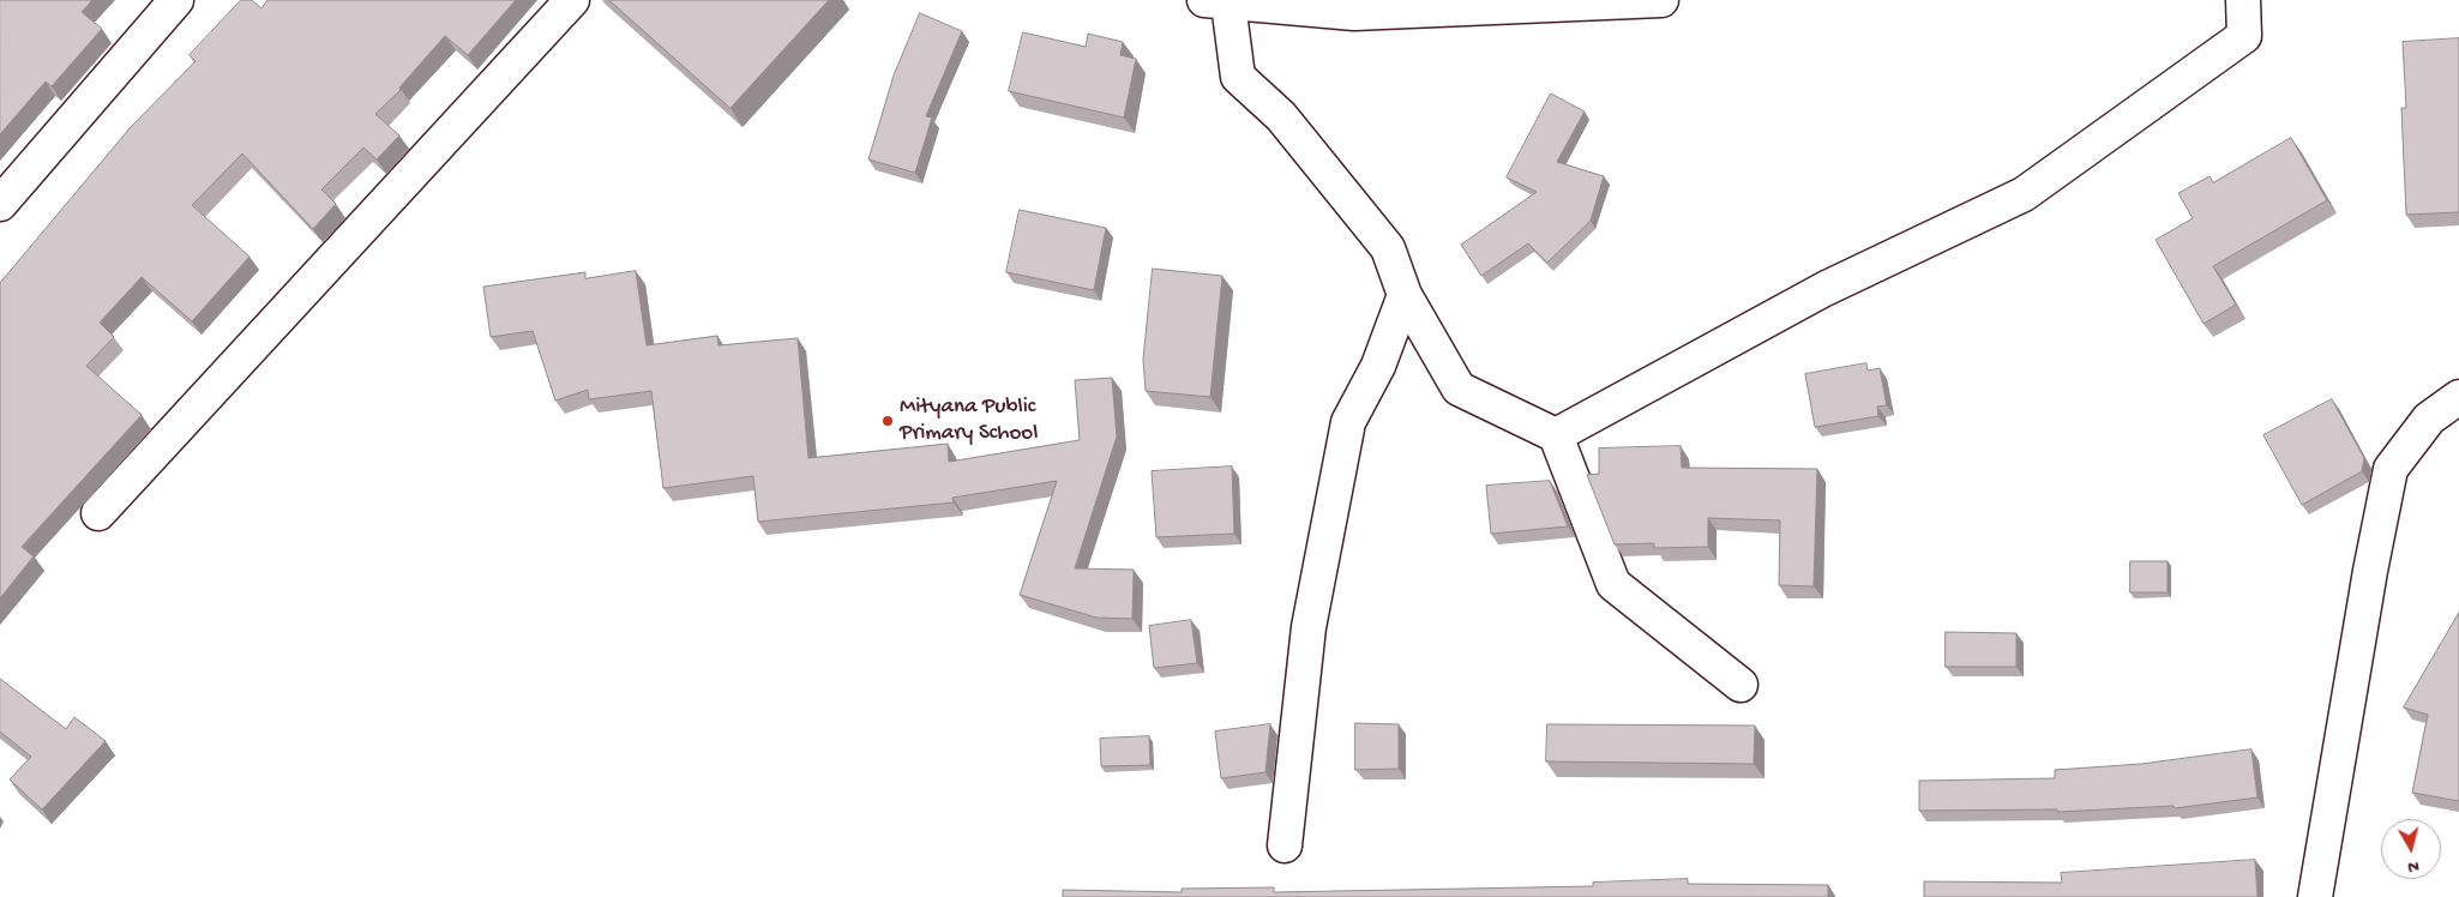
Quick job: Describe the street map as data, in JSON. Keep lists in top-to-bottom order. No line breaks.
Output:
{"places":["Mityana Public Primary School"],"north":"bottom"}
